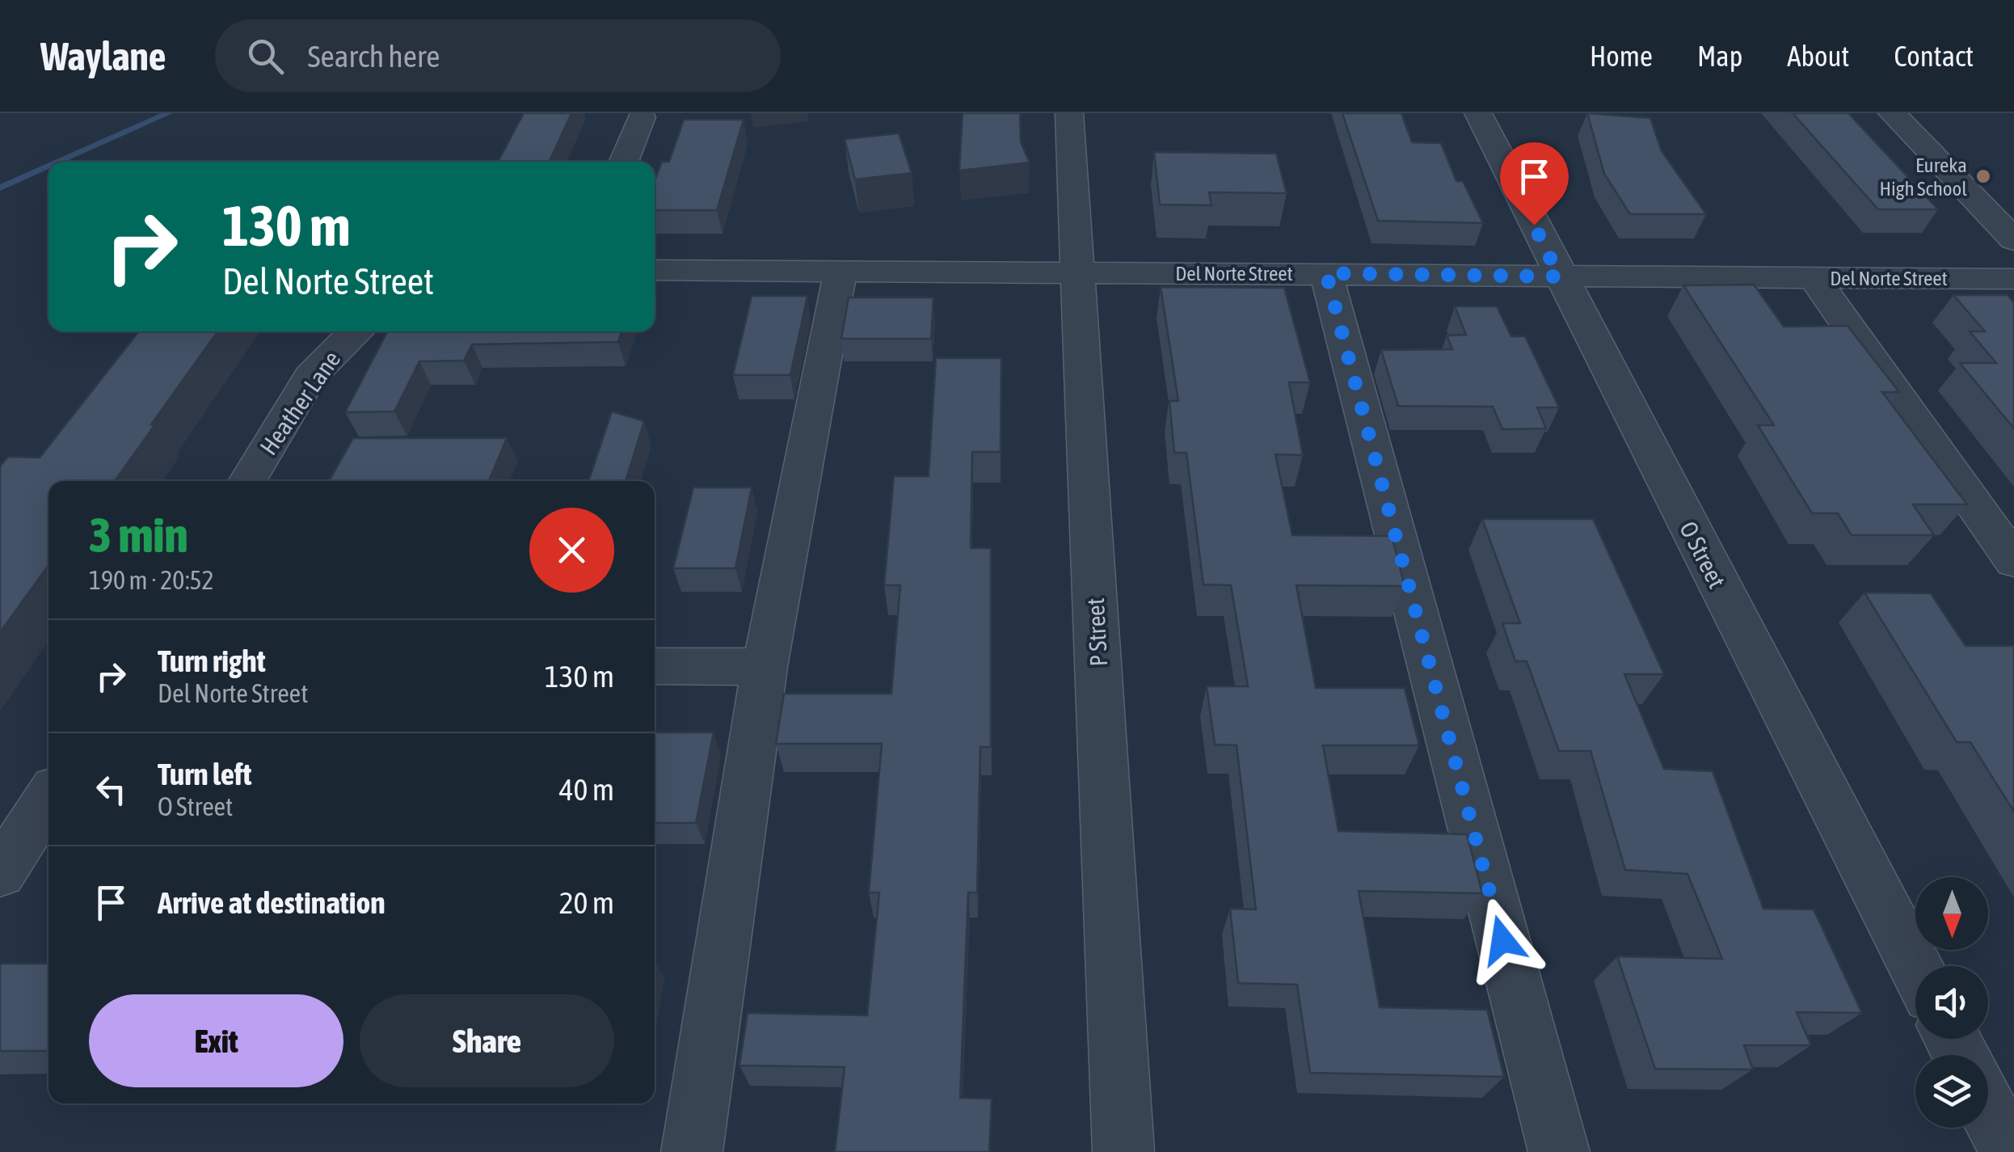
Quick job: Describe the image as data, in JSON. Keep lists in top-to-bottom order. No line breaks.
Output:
{"streets":{"street":["Del Norte Street","Heather Lane","O Street","P Street"]},"crossings":[["Del Norte Street","O Street"],["Del Norte Street","P Street"]],"places":["Eureka High School"],"north":"bottom","page":{"header":"Waylane","search":"Search here","nav":["Home","Map","About","Contact"],"turn":["130 m","Del Norte Street"],"heading":["3 min","190 m · 20:52"],"list":[{"name":"Turn right","note":"Del Norte Street","value":"130 m"},{"name":"Turn left","note":"O Street","value":"40 m"},{"name":"Arrive at destination","value":"20 m"}],"buttons":["Exit","Share"]}}
